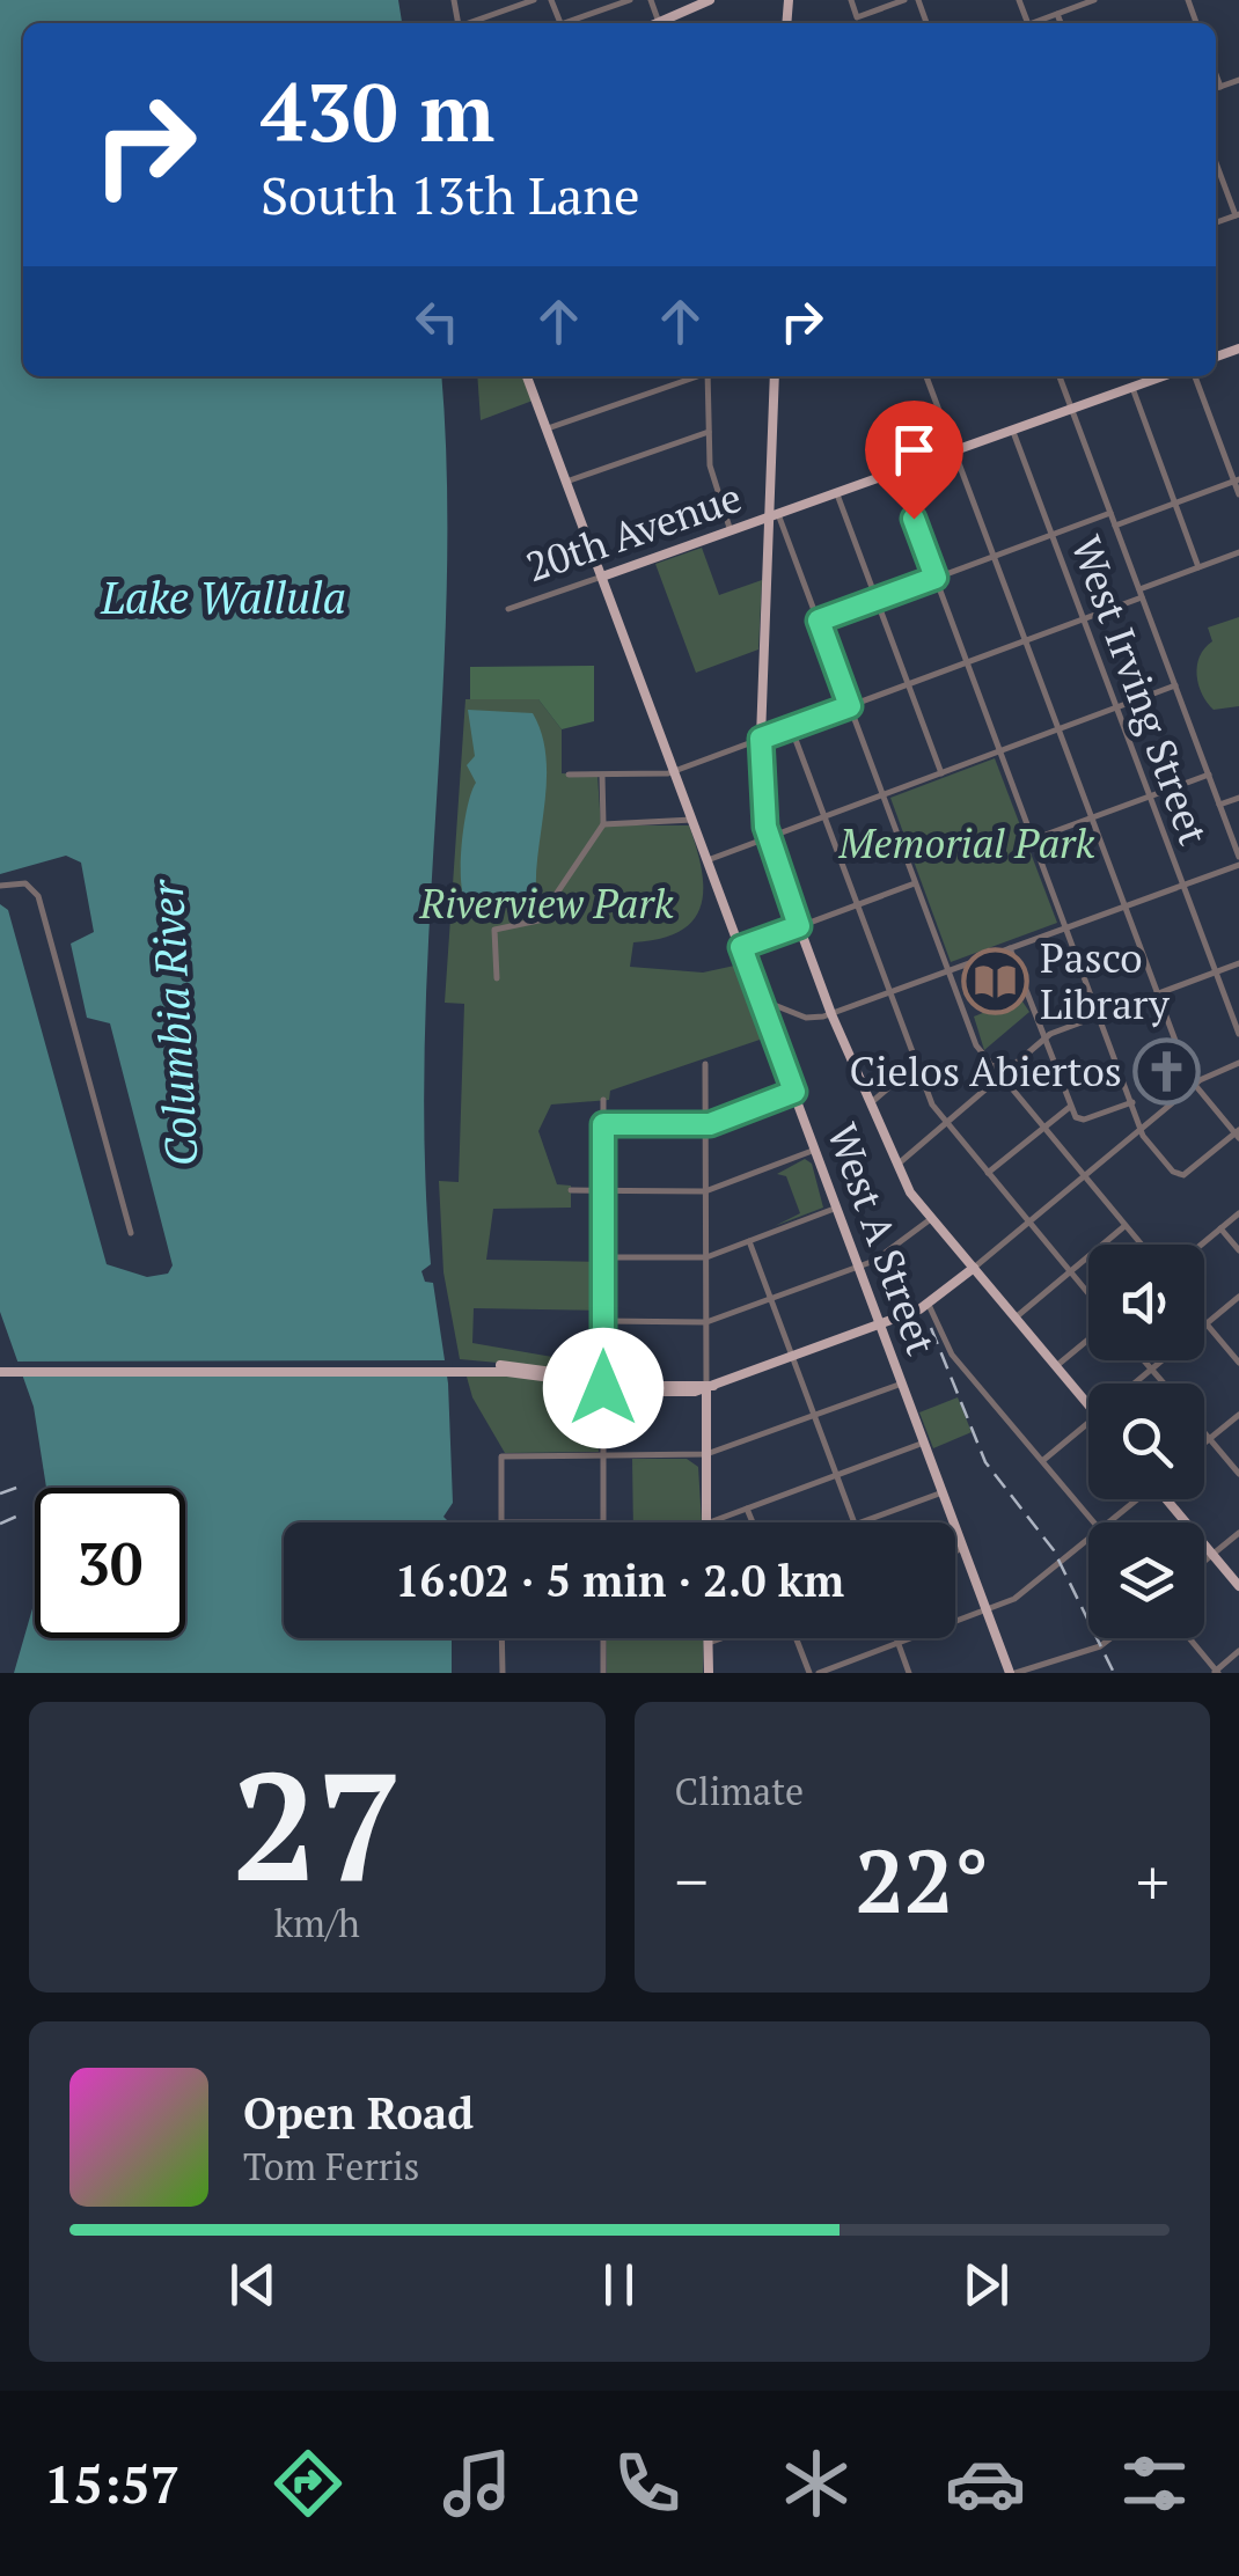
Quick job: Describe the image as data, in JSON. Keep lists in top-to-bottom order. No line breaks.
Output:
{"streets":{"main road":["20th Avenue","West A Street"],"street":["West Irving Street"]},"crossings":[["20th Avenue","West Irving Street"],["20th Avenue","West A Street"]],"water":["Lake Wallula","Columbia River"],"parks":["Memorial Park","Riverview Park"],"places":{"library":["Pasco Library"],"church":["Cielos Abiertos"]},"page":{"turn":["430 m","South 13th Lane"],"limit":"30","trip":"16:02 · 5 min · 2.0 km","tile":[["27","km/h"],"Climate"],"heat":["−","22°","+"],"song":["Open Road","Tom Ferris"],"tabs":"15:57"}}
